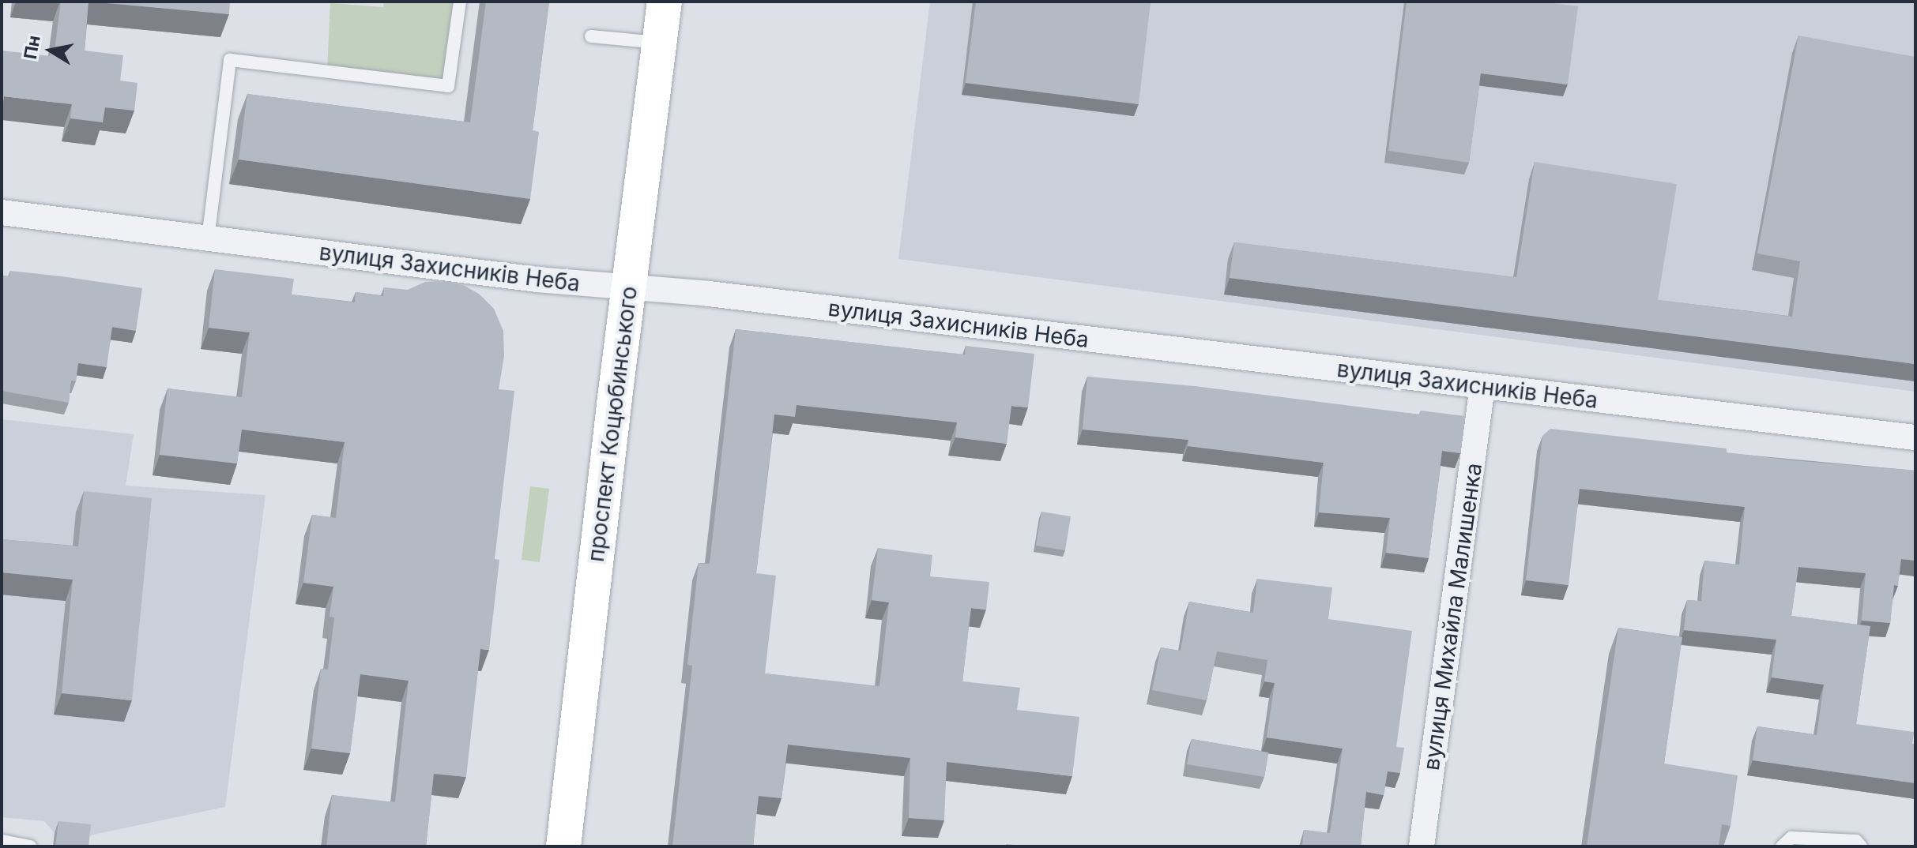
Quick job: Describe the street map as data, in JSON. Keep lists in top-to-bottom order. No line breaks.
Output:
{"streets":{"main road":["проспект Коцюбинського"],"street":["вулиця Захисників Неба","вулиця Михайла Малишенка"]},"crossings":[["вулиця Захисників Неба","проспект Коцюбинського"],["вулиця Захисників Неба","вулиця Михайла Малишенка"]],"north":"left"}
